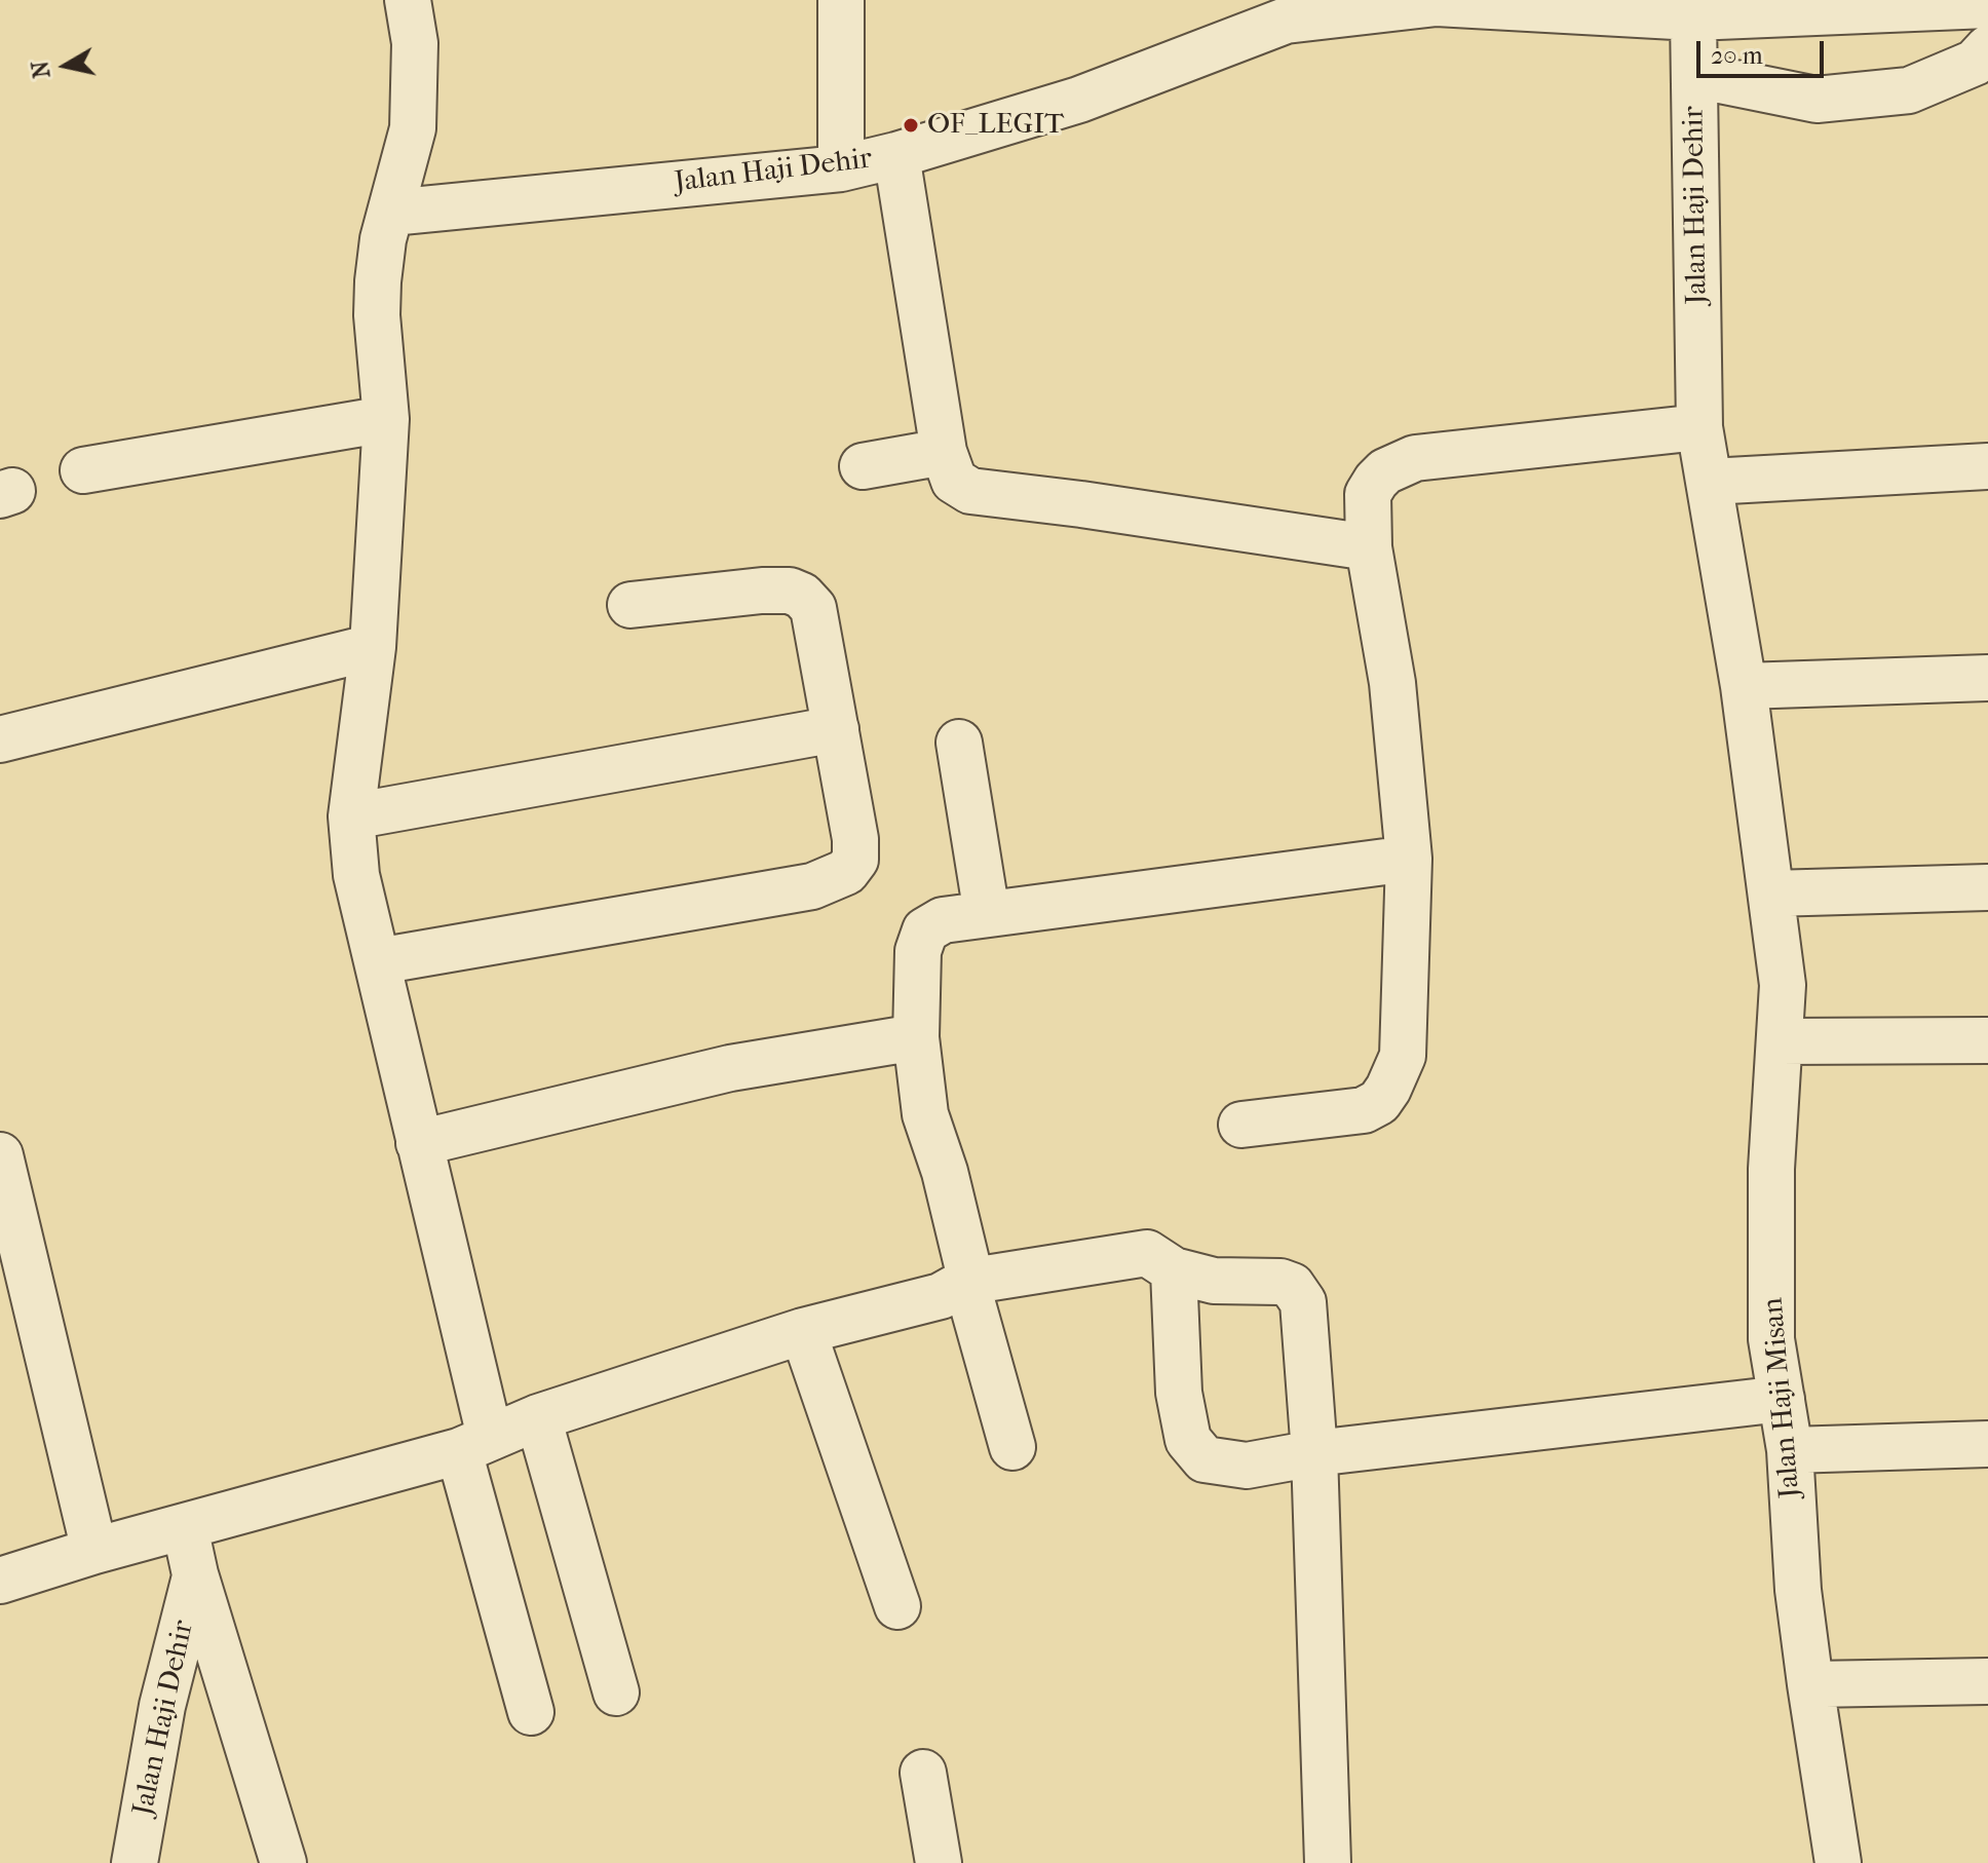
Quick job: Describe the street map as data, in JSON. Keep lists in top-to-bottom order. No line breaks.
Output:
{"streets":{"street":["Jalan Haji Dehir","Jalan Haji Misan"]},"crossings":[["Jalan Haji Dehir","Jalan Haji Misan"]],"places":["OF_LEGIT"],"scale_bar":"20 m","north":"left"}
